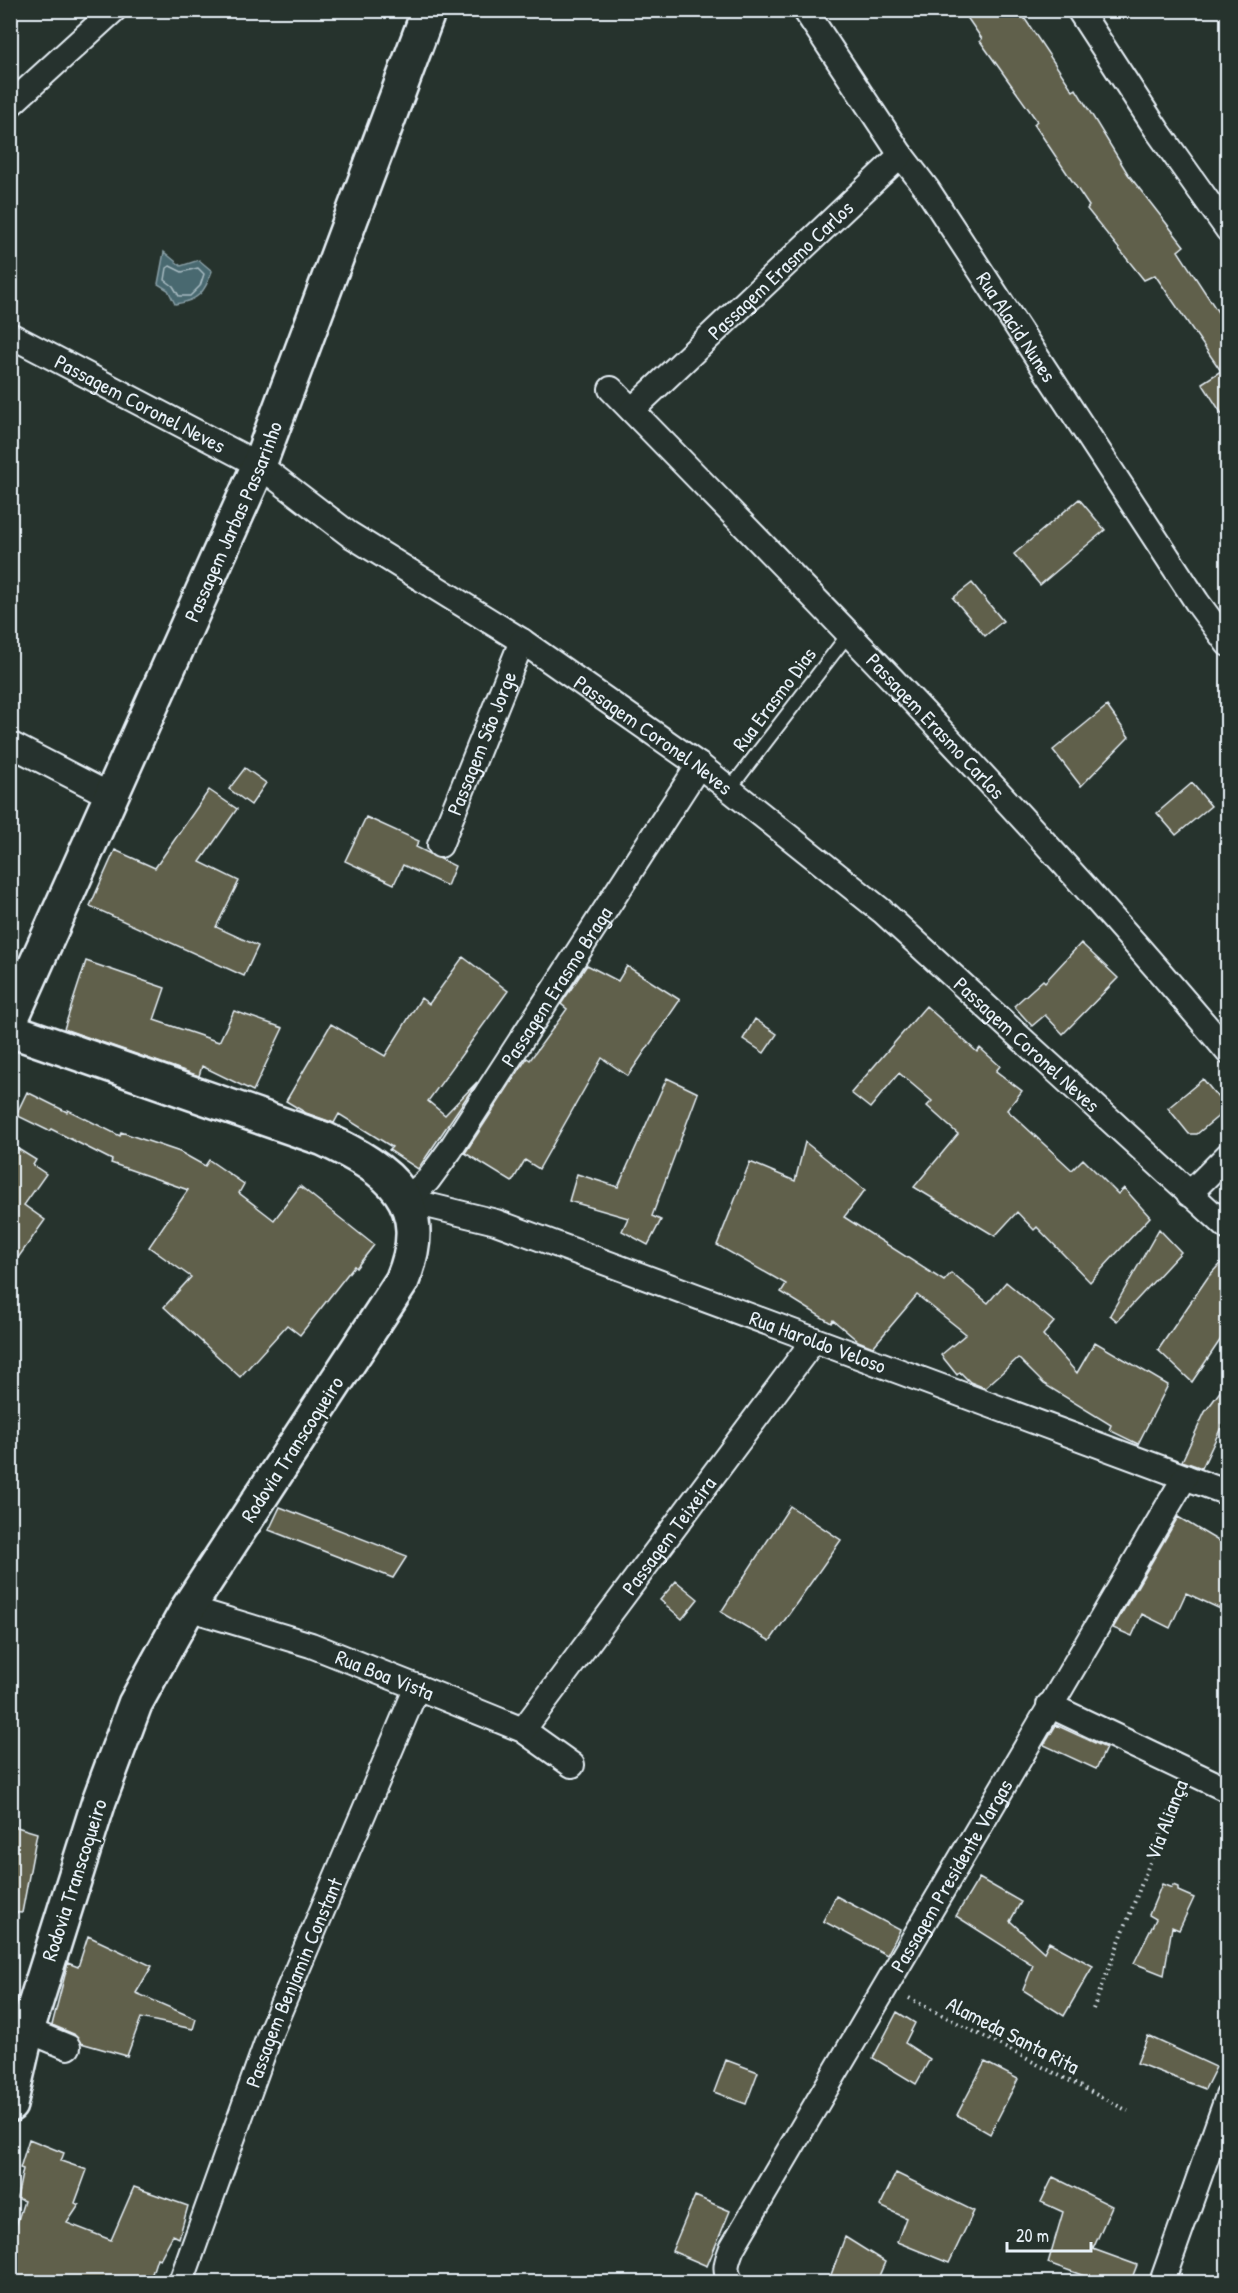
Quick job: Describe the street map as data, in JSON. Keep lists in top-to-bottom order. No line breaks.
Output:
{"streets":{"main road":["Passagem Jarbas Passarinho","Rodovia Transcoqueiro"],"street":["Passagem Erasmo Carlos","Rua Alacid Nunes","Passagem Coronel Neves","Passagem São Jorge","Passagem Erasmo Braga","Rua Haroldo Veloso","Passagem Teixeira","Rua Boa Vista","Via Aliança","Passagem Presidente Vargas","Passagem Benjamin Constant"],"lane":["Rua Erasmo Dias"],"path":["Alameda Santa Rita"]},"crossings":[["Passagem Erasmo Carlos","Rua Alacid Nunes"],["Passagem Erasmo Carlos","Rua Erasmo Dias"],["Passagem Coronel Neves","Passagem Jarbas Passarinho"],["Passagem Coronel Neves","Rua Erasmo Dias"],["Passagem Coronel Neves","Passagem São Jorge"],["Passagem Coronel Neves","Passagem Erasmo Braga"],["Passagem Erasmo Braga","Rua Haroldo Veloso"],["Passagem Erasmo Braga","Rodovia Transcoqueiro"],["Rua Haroldo Veloso","Rodovia Transcoqueiro"],["Rua Haroldo Veloso","Passagem Teixeira"],["Rua Haroldo Veloso","Passagem Presidente Vargas"],["Rodovia Transcoqueiro","Rua Boa Vista"],["Passagem Teixeira","Rua Boa Vista"],["Rua Boa Vista","Passagem Benjamin Constant"],["Via Aliança","Passagem Presidente Vargas"],["Passagem Presidente Vargas","Alameda Santa Rita"]],"scale_bar":"20 m"}
